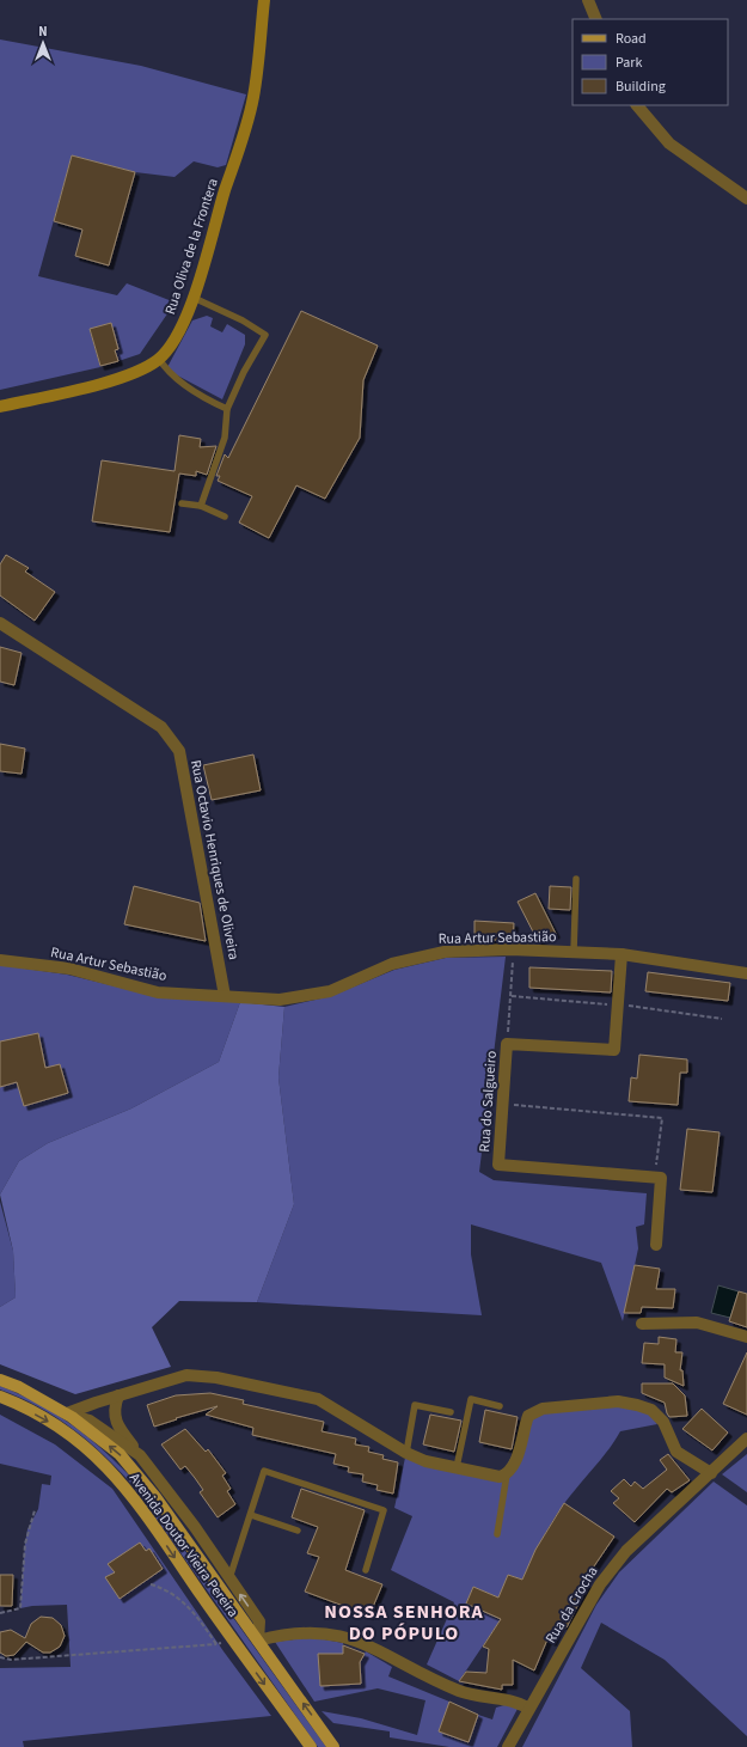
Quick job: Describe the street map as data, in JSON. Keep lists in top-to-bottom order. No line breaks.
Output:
{"streets":{"main road":["Rua Oliva de la Frontera","Avenida Doutor Vieira Pereira"],"street":["Rua Octavio Henriques de Oliveira","Rua Artur Sebastião","Rua do Salgueiro","Rua da Crocha"]},"crossings":[["Rua Octavio Henriques de Oliveira","Rua Artur Sebastião"],["Rua Artur Sebastião","Rua do Salgueiro"]],"districts":["NOSSA SENHORA DO PÓPULO"],"legend":["Road","Park","Building"],"north":"top"}
